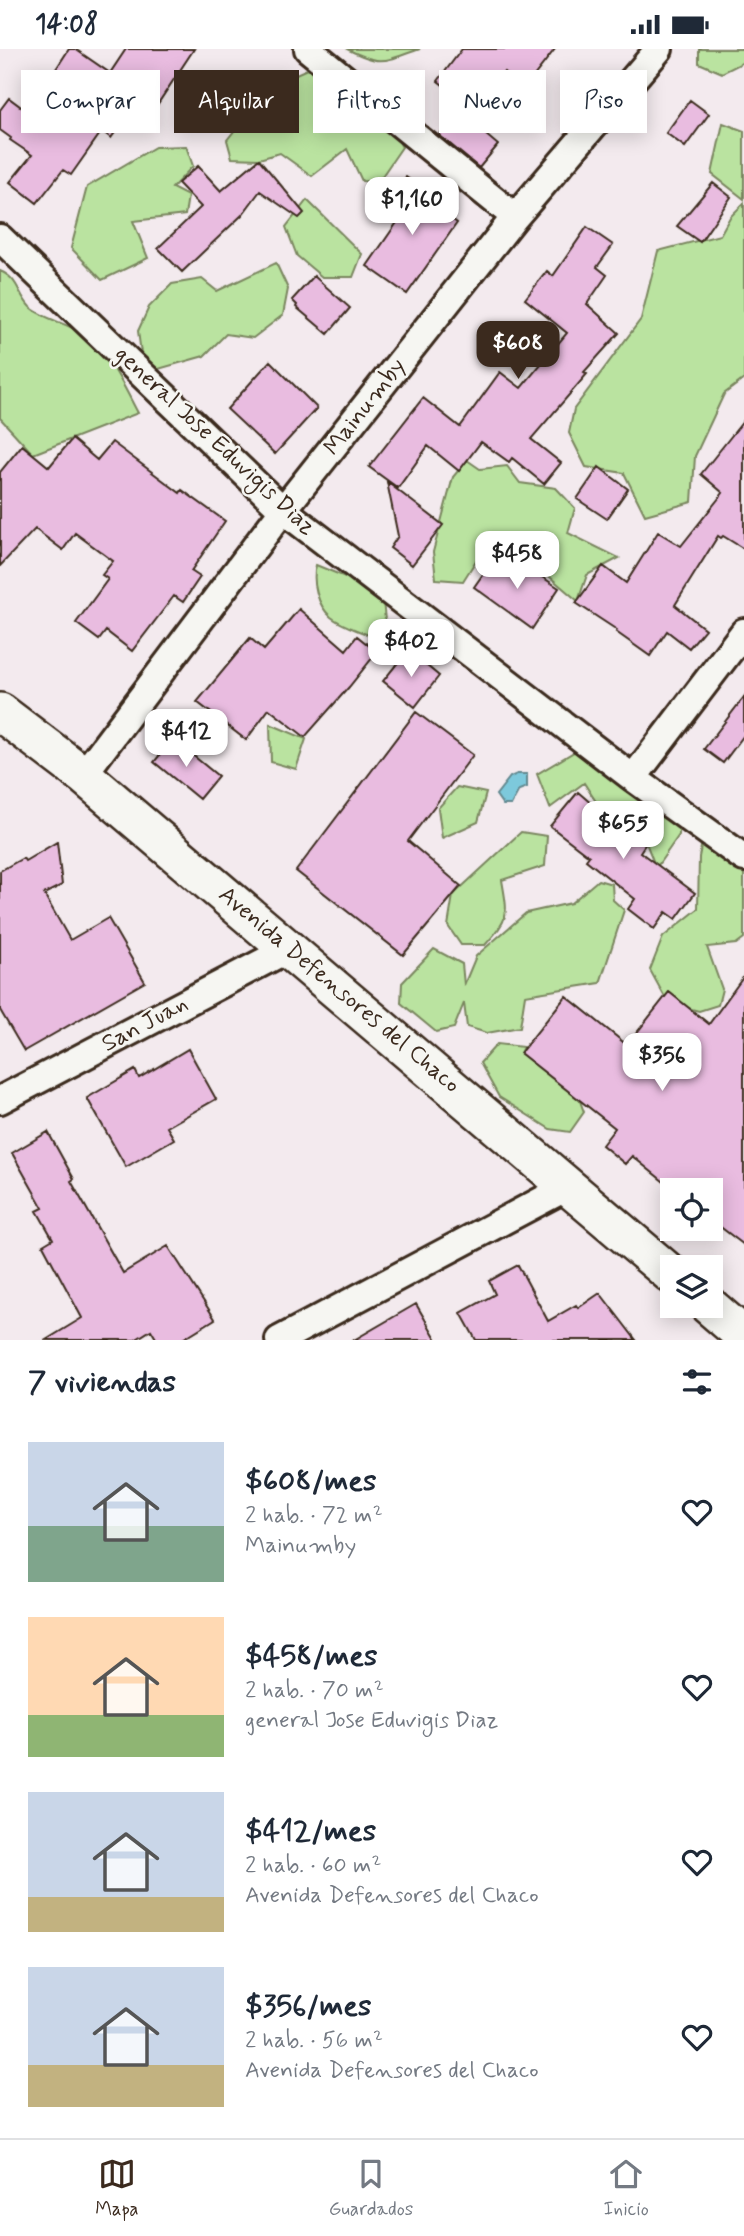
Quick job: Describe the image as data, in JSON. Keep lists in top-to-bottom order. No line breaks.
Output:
{"streets":{"main road":["Avenida Defensores del Chaco"],"street":["Mainumby","general Jose Eduvigis Diaz","San Juan"]},"crossings":[["Mainumby","general Jose Eduvigis Diaz"],["Mainumby","Avenida Defensores del Chaco"],["Avenida Defensores del Chaco","San Juan"]],"page":{"status":"14:08","chip":["Comprar","Alquilar","Filtros","Nuevo","Piso"],"price":["$1,160","$608","$458","$402","$412","$655","$356"],"heading":"7 viviendas","list":[{"name":"$608/mes","note":"2 hab. · 72 m² · Mainumby"},{"name":"$458/mes","note":"2 hab. · 70 m² · general Jose Eduvigis Diaz"},{"name":"$412/mes","note":"2 hab. · 60 m² · Avenida Defensores del Chaco"},{"name":"$356/mes","note":"2 hab. · 56 m² · Avenida Defensores del Chaco"}],"tabs":["Mapa","Guardados","Inicio"]}}
